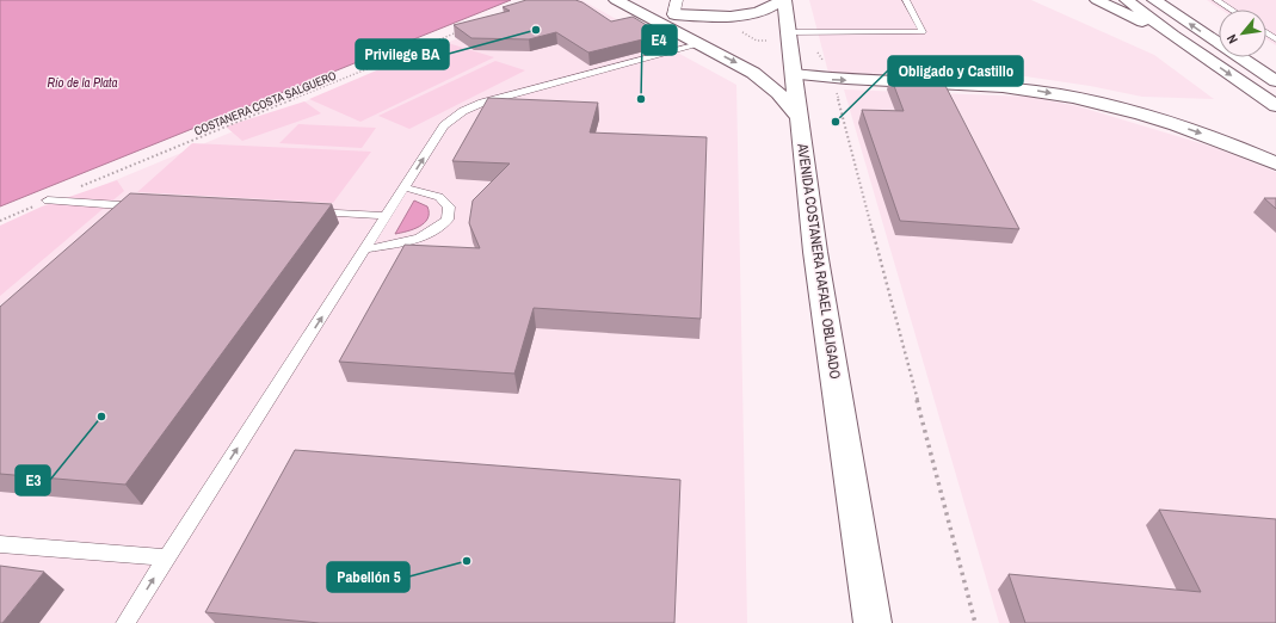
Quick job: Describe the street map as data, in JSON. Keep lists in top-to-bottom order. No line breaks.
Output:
{"streets":{"main road":["AVENIDA COSTANERA RAFAEL OBLIGADO"],"path":["COSTANERA COSTA SALGUERO"]},"water":["Río de la Plata"],"places":["Privilege BA","E4","Obligado y Castillo","E3","Pabellón 5"],"north":"bottom left"}
